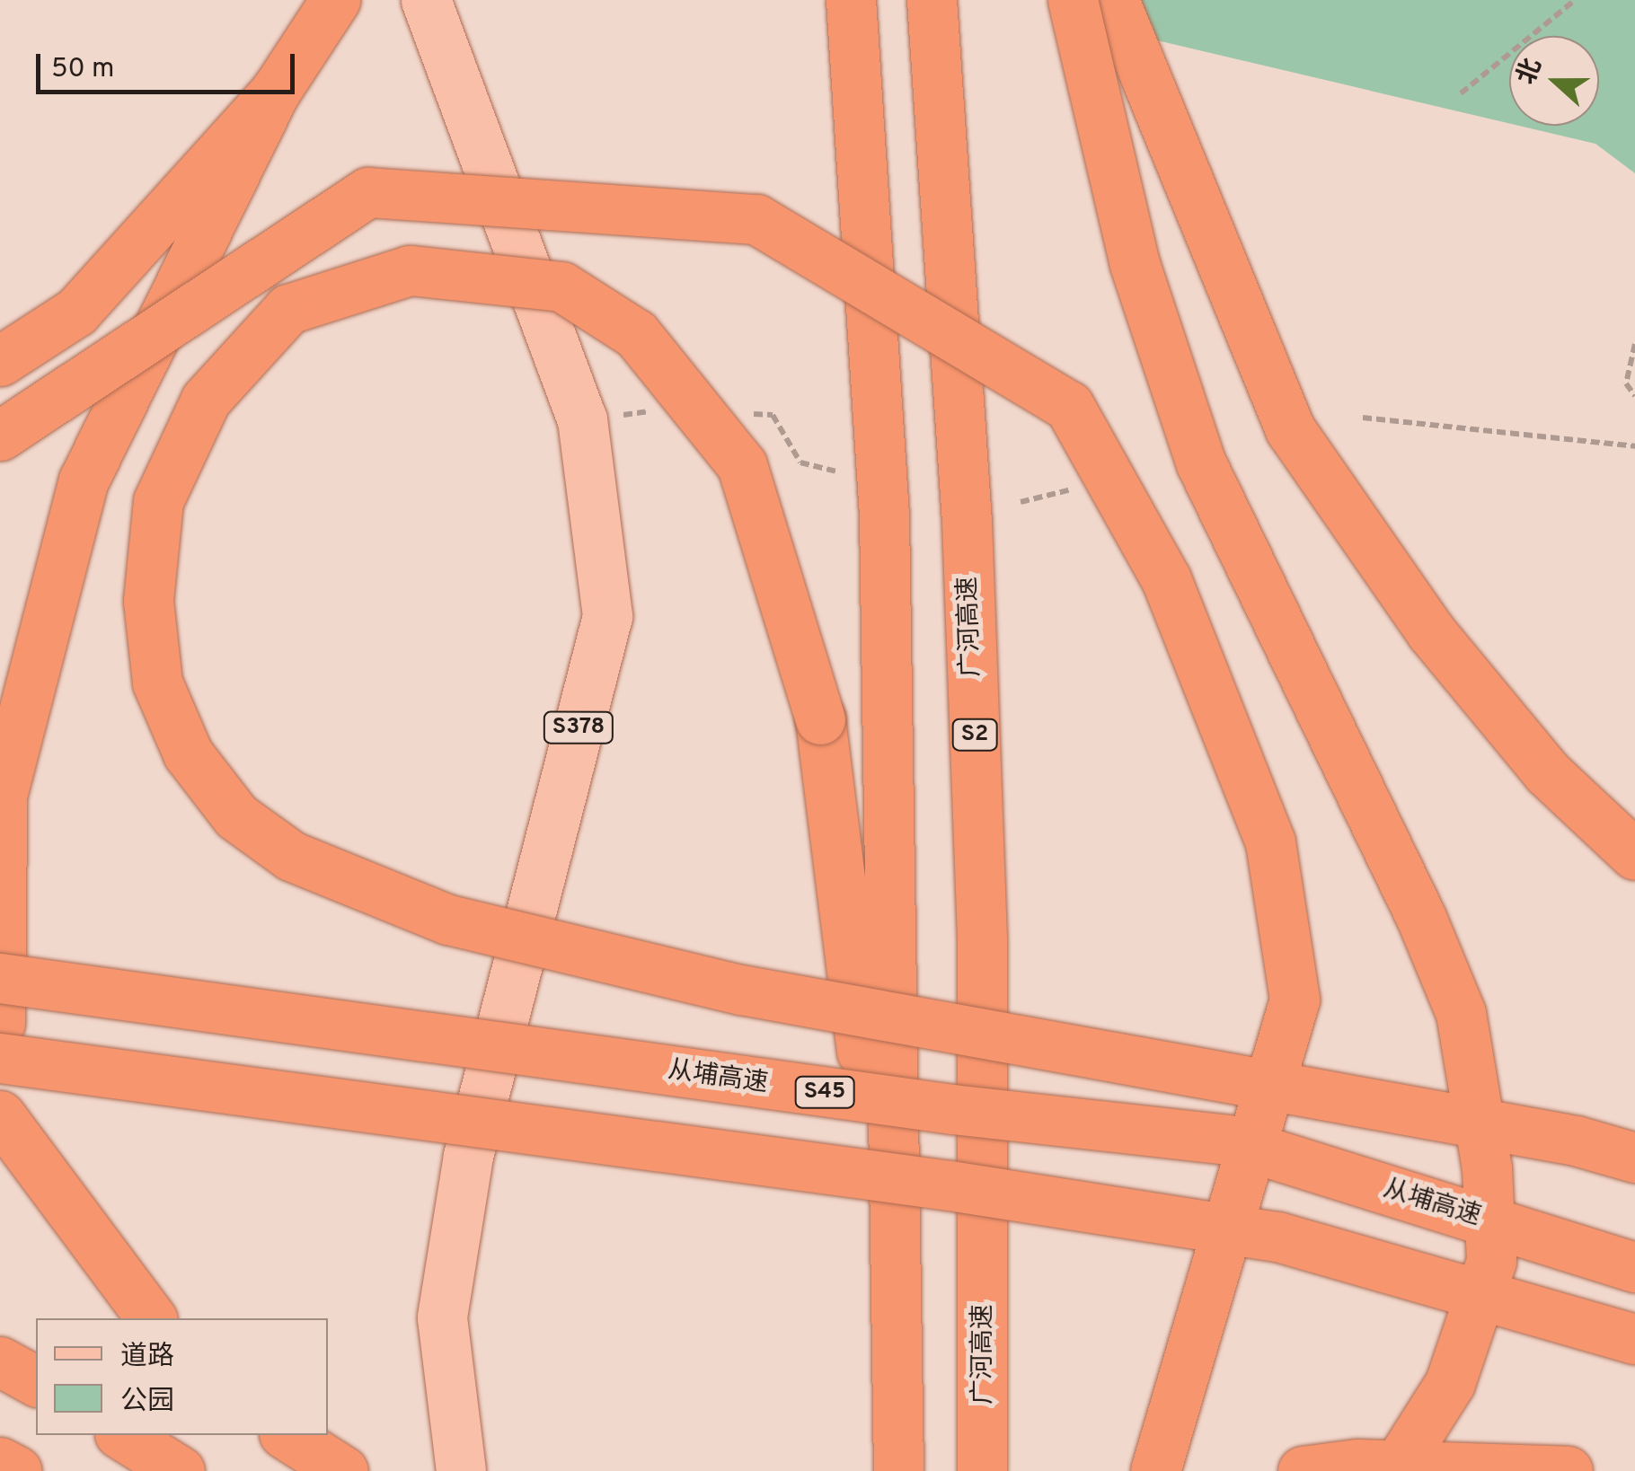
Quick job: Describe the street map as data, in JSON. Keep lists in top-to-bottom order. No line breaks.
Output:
{"streets":{"highway":["广河高速","S2","从埔高速","S45"],"main road":["S378"]},"legend":["道路","公园"],"scale_bar":"50 m","north":"left"}
